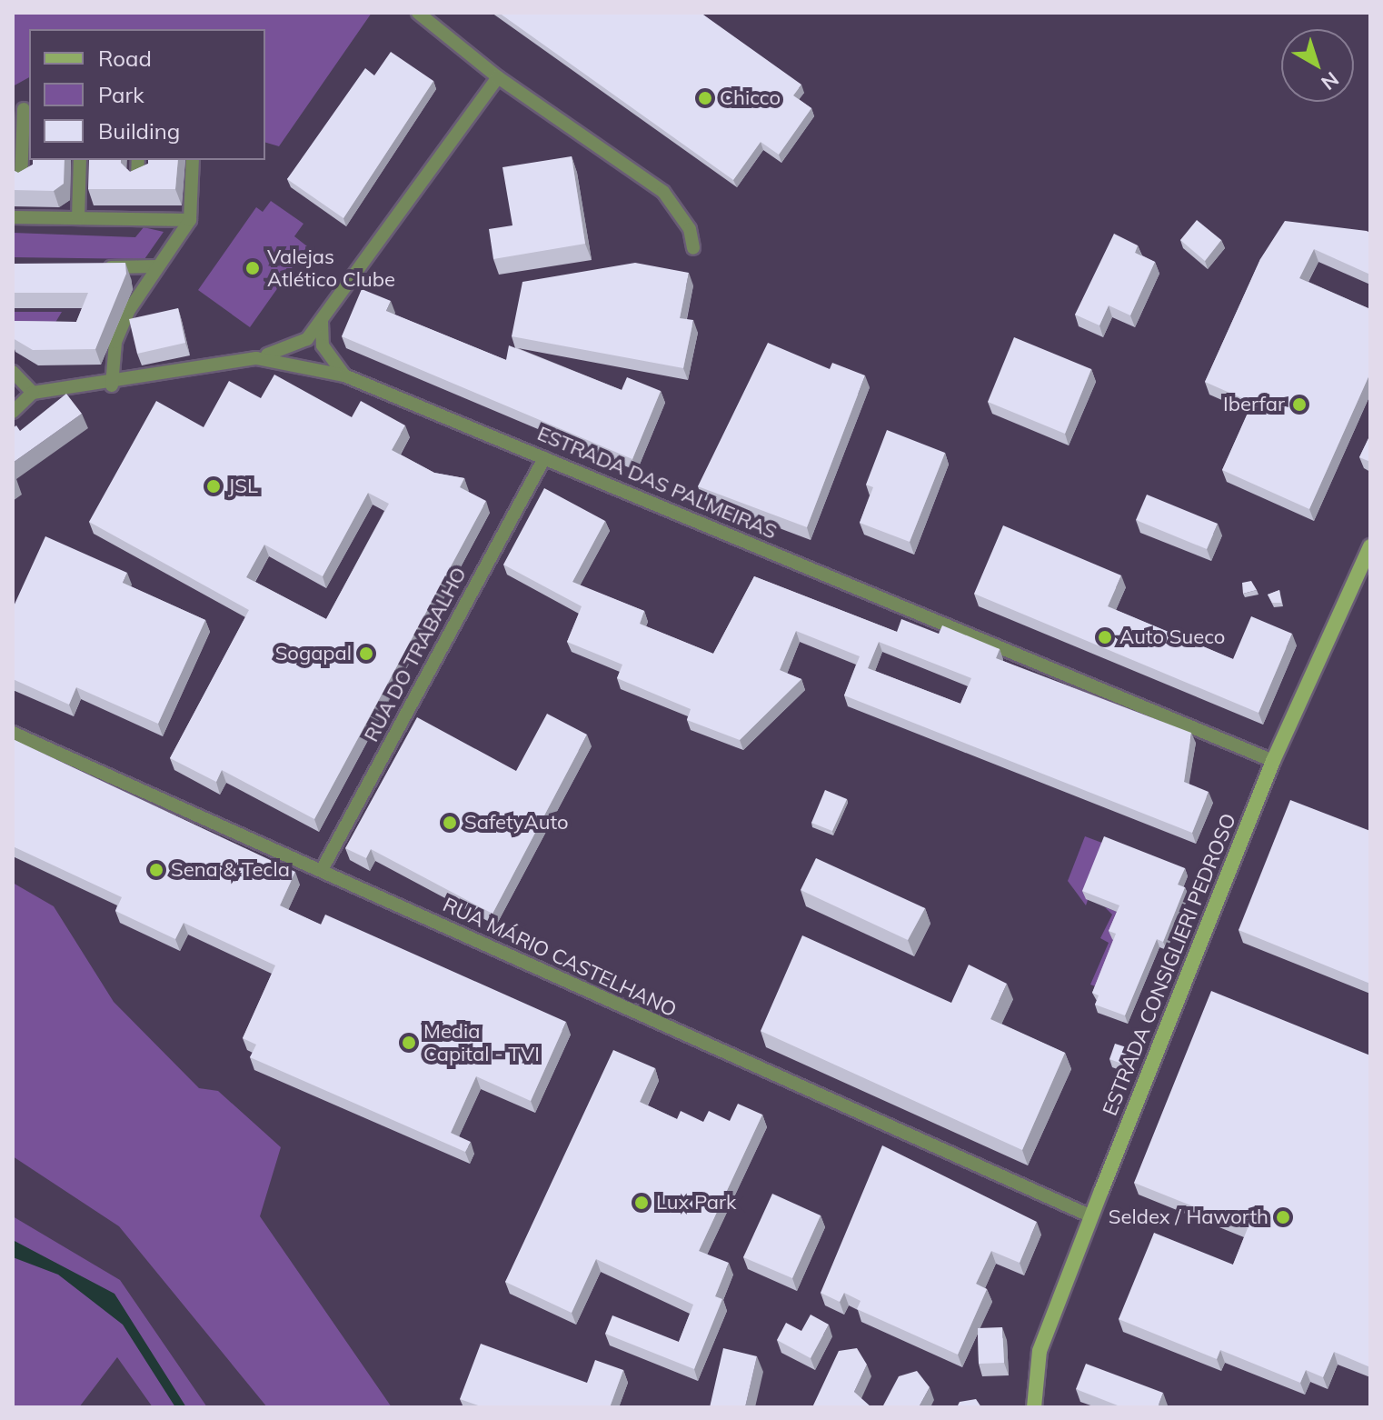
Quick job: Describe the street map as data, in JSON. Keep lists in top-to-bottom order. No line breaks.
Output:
{"streets":{"main road":["ESTRADA CONSIGLIERI PEDROSO"],"street":["ESTRADA DAS PALMEIRAS","RUA DO TRABALHO","RUA MÁRIO CASTELHANO"]},"crossings":[["ESTRADA DAS PALMEIRAS","RUA DO TRABALHO"],["ESTRADA DAS PALMEIRAS","ESTRADA CONSIGLIERI PEDROSO"],["RUA DO TRABALHO","RUA MÁRIO CASTELHANO"],["RUA MÁRIO CASTELHANO","ESTRADA CONSIGLIERI PEDROSO"]],"places":["Chicco","Valejas Atlético Clube","Iberfar","JSL","Auto Sueco","Sogapal","SafetyAuto","Sena & Tecla","Media Capital - TVI","Lux Park","Seldex / Haworth"],"legend":["Road","Park","Building"],"north":"bottom right"}
